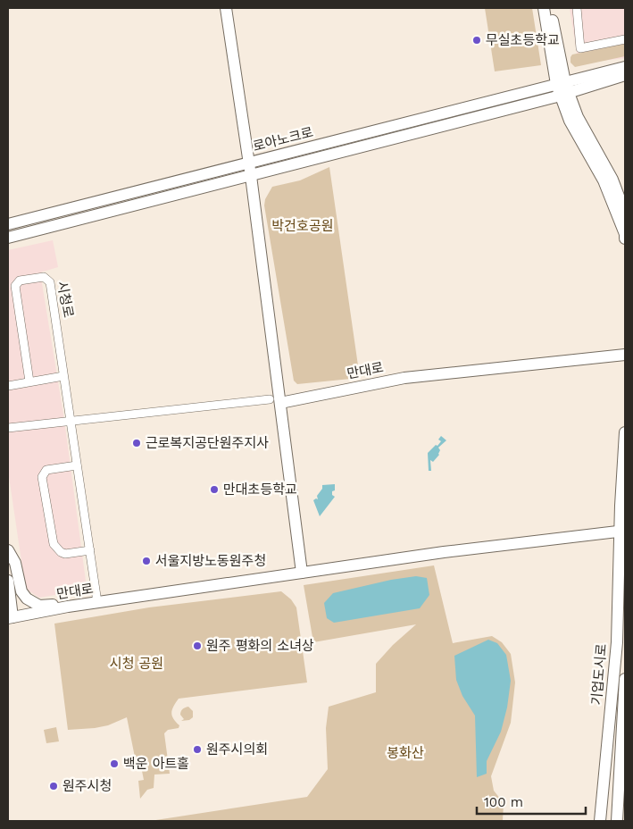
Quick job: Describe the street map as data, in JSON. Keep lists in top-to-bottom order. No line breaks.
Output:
{"streets":{"street":["로아노크로","시청로","만대로","기업도시로"]},"crossings":[["시청로","만대로"],["만대로","기업도시로"]],"parks":["박건호공원","시청 공원","봉화산"],"places":["무실초등학교","근로복지공단원주지사","만대초등학교","서울지방노동원주청","원주 평화의 소녀상","원주시의회","백운 아트홀","원주시청"],"scale_bar":"100 m"}
